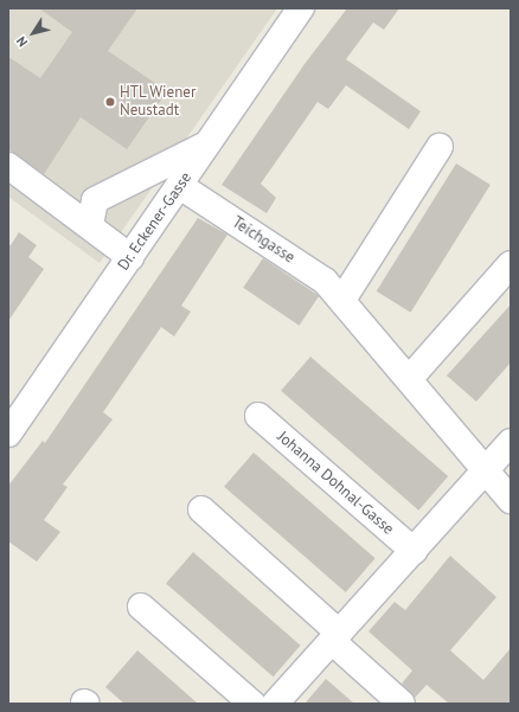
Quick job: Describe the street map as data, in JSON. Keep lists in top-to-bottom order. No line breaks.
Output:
{"streets":{"street":["Dr. Eckener-Gasse","Teichgasse","Johanna Dohnal-Gasse"]},"crossings":[["Dr. Eckener-Gasse","Teichgasse"]],"places":["HTL Wiener Neustadt"],"north":"bottom left"}
